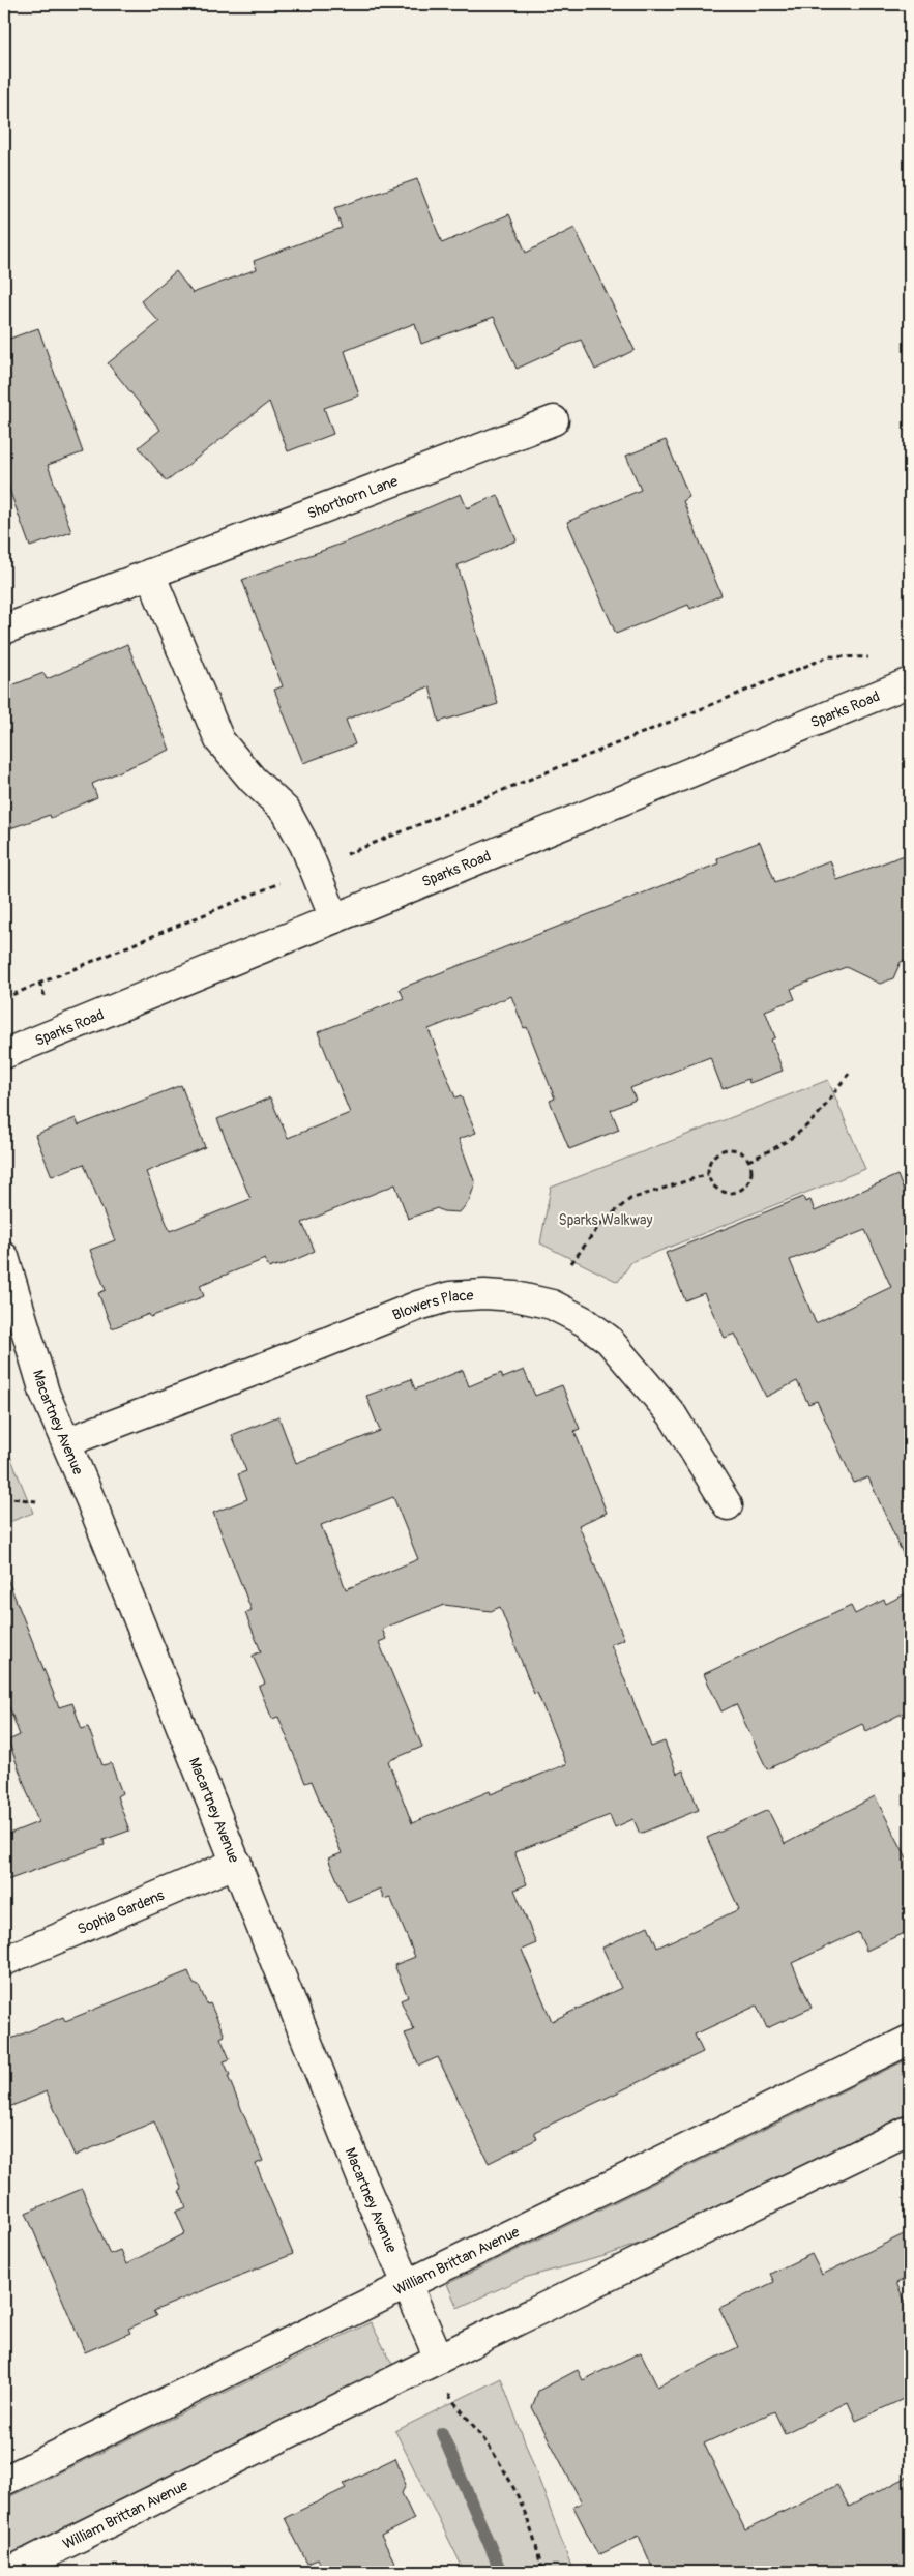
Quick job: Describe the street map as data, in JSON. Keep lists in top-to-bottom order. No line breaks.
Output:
{"streets":{"street":["Shorthorn Lane","Sparks Road","Blowers Place","Macartney Avenue","Sophia Gardens","William Brittan Avenue"]},"crossings":[["Blowers Place","Macartney Avenue"],["Macartney Avenue","Sophia Gardens"],["Macartney Avenue","William Brittan Avenue"]],"parks":["Sparks Walkway"]}
